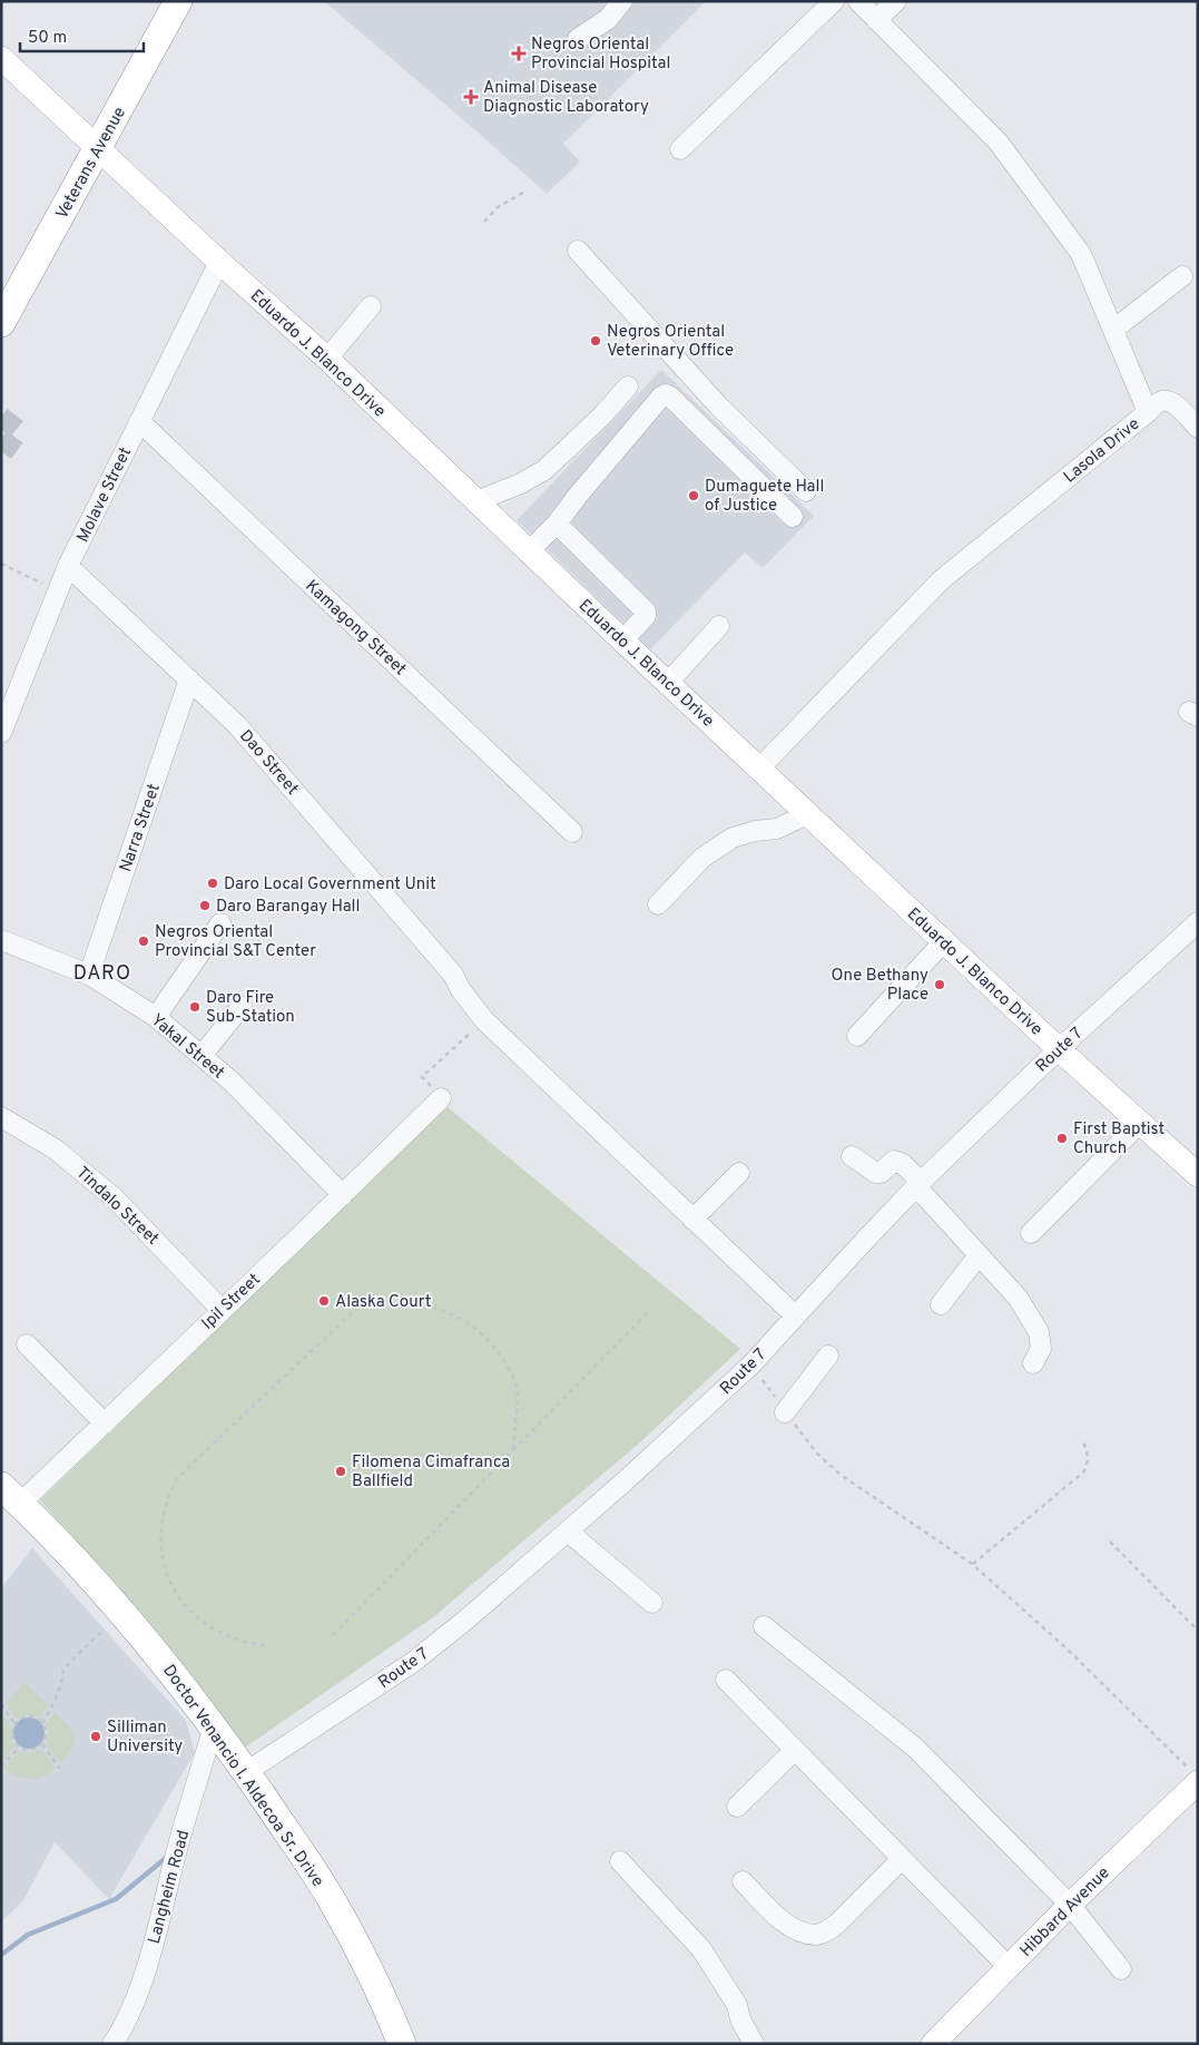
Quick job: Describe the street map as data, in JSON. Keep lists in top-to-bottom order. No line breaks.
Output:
{"streets":{"highway":["Veterans Avenue","Doctor Venancio I. Aldecoa Sr. Drive"],"main road":["Eduardo J. Blanco Drive","Hibbard Avenue"],"street":["Lasola Drive","Molave Street","Kamagong Street","Dao Street","Narra Street","Yakal Street","Route 7","Tindalo Street","Ipil Street","Langheim Road"]},"crossings":[["Veterans Avenue","Eduardo J. Blanco Drive"],["Eduardo J. Blanco Drive","Lasola Drive"],["Eduardo J. Blanco Drive","Molave Street"],["Eduardo J. Blanco Drive","Route 7"],["Molave Street","Kamagong Street"],["Molave Street","Dao Street"],["Dao Street","Narra Street"],["Dao Street","Route 7"],["Narra Street","Yakal Street"],["Yakal Street","Ipil Street"],["Route 7","Doctor Venancio I. Aldecoa Sr. Drive"],["Tindalo Street","Ipil Street"],["Ipil Street","Doctor Venancio I. Aldecoa Sr. Drive"],["Doctor Venancio I. Aldecoa Sr. Drive","Langheim Road"]],"districts":["DARO"],"places":{"health":["Negros Oriental Provincial Hospital","Animal Disease Diagnostic Laboratory"],"other":["Negros Oriental Veterinary Office","Dumaguete Hall of Justice","Daro Local Government Unit","Daro Barangay Hall","Negros Oriental Provincial S&T Center","One Bethany Place","Daro Fire Sub-Station","First Baptist Church","Alaska Court","Filomena Cimafranca Ballfield","Silliman University"]},"scale_bar":"50 m"}
